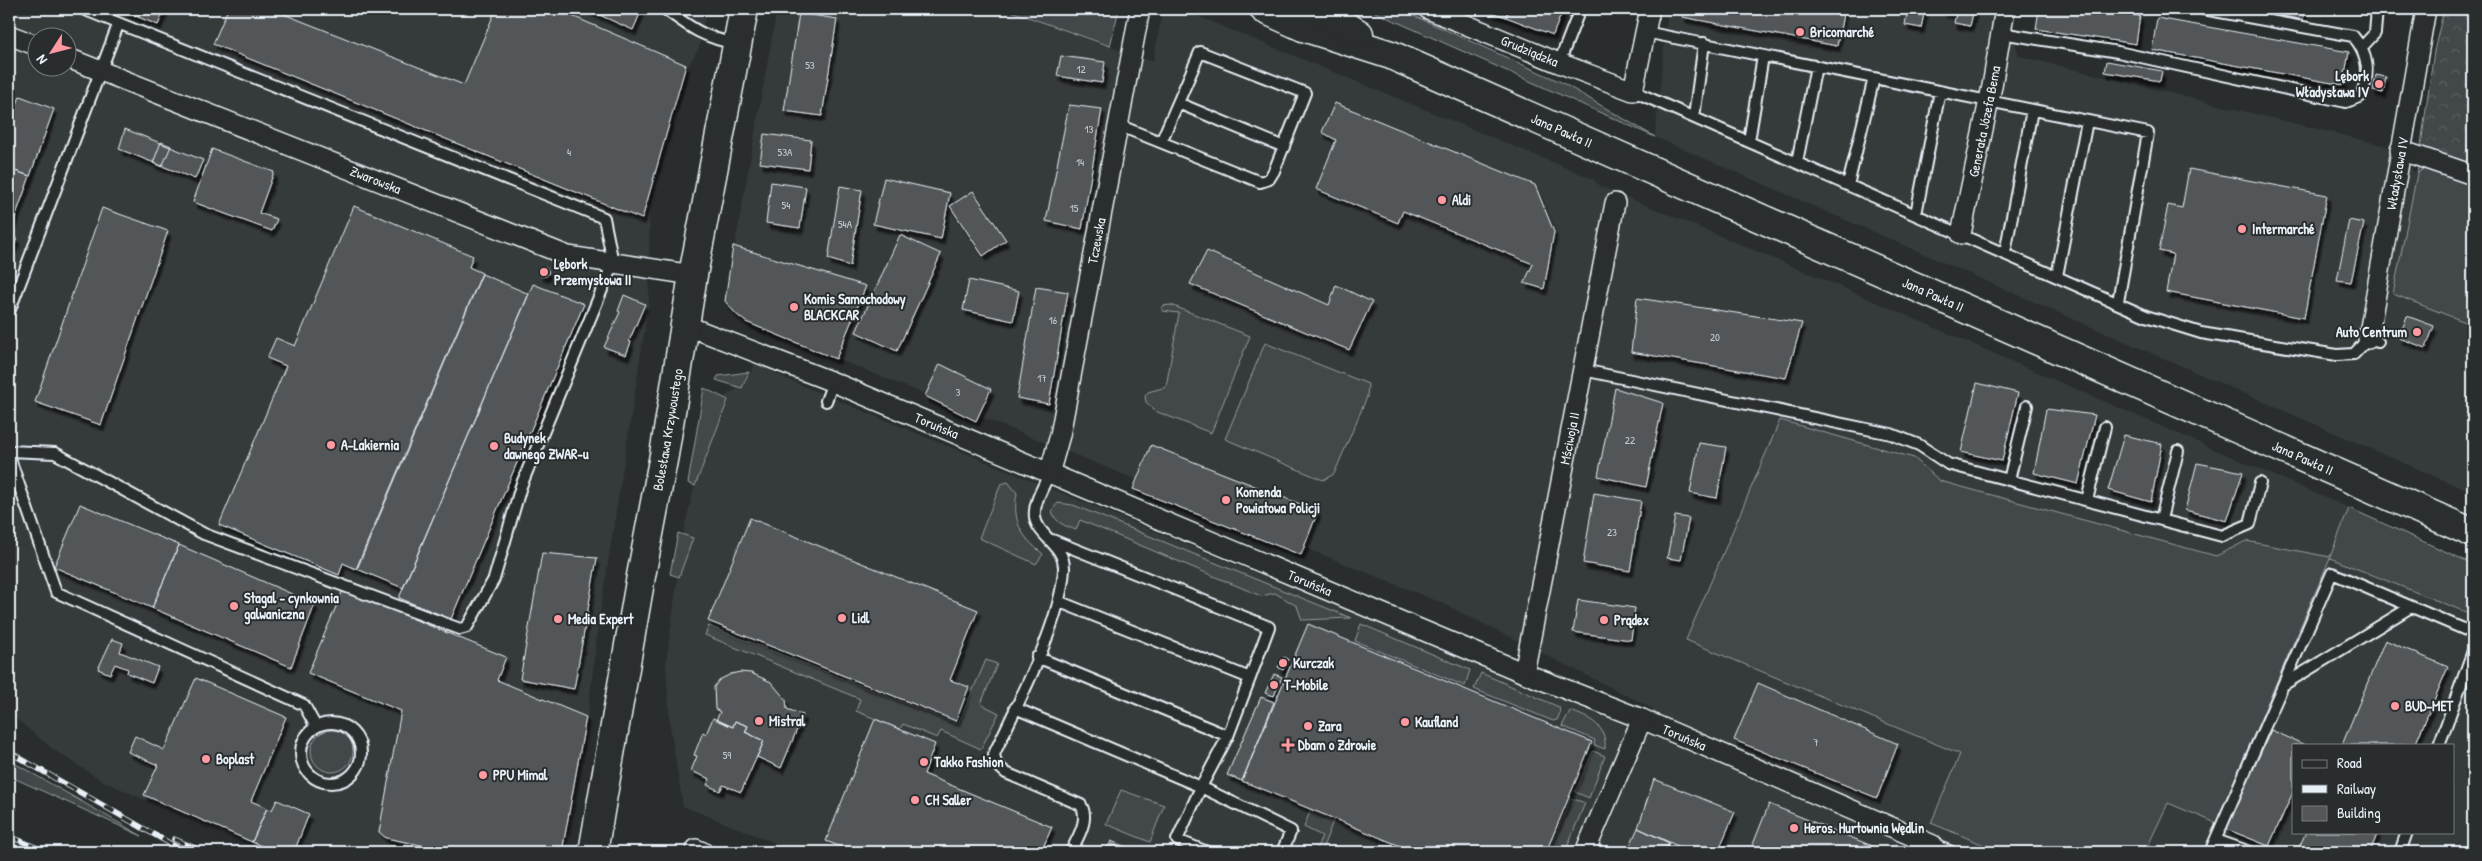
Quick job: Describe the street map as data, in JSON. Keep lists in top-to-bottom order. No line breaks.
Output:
{"streets":{"main road":["Jana Pawła II","Bolesława Krzywoustego"],"street":["Grudziądzka","Generała Józefa Bema","Władysława IV","Zwarowska","Tczewska","Toruńska","Mściwoja II"]},"crossings":[["Zwarowska","Bolesława Krzywoustego"],["Tczewska","Toruńska"],["Toruńska","Bolesława Krzywoustego"],["Toruńska","Mściwoja II"]],"places":{"other":["Bricomarché","Lębork Władysława IV","Aldi","Intermarché","Lębork Przemysłowa II","Komis Samochodowy BLACKCAR","Auto Centrum","A-Lakiernia","Budynek dawnego ZWAR-u","Komenda Powiatowa Policji","Stagal - cynkownia galwaniczna","Lidl","Media Expert","Prądex","Kurczak","T-Mobile","BUD-MET","Mistral","Kaufland","Zara","Boplast","Takko Fashion","PPU Mimal","CH Saller","Heros. Hurtownia Wędlin"],"health":["Dbam o Zdrowie"]},"house_numbers":["53","12","13","4","53A","14","54","15","54A","16","20","17","3","22","23","7","59"],"legend":["Road","Railway","Building"],"north":"bottom left"}
